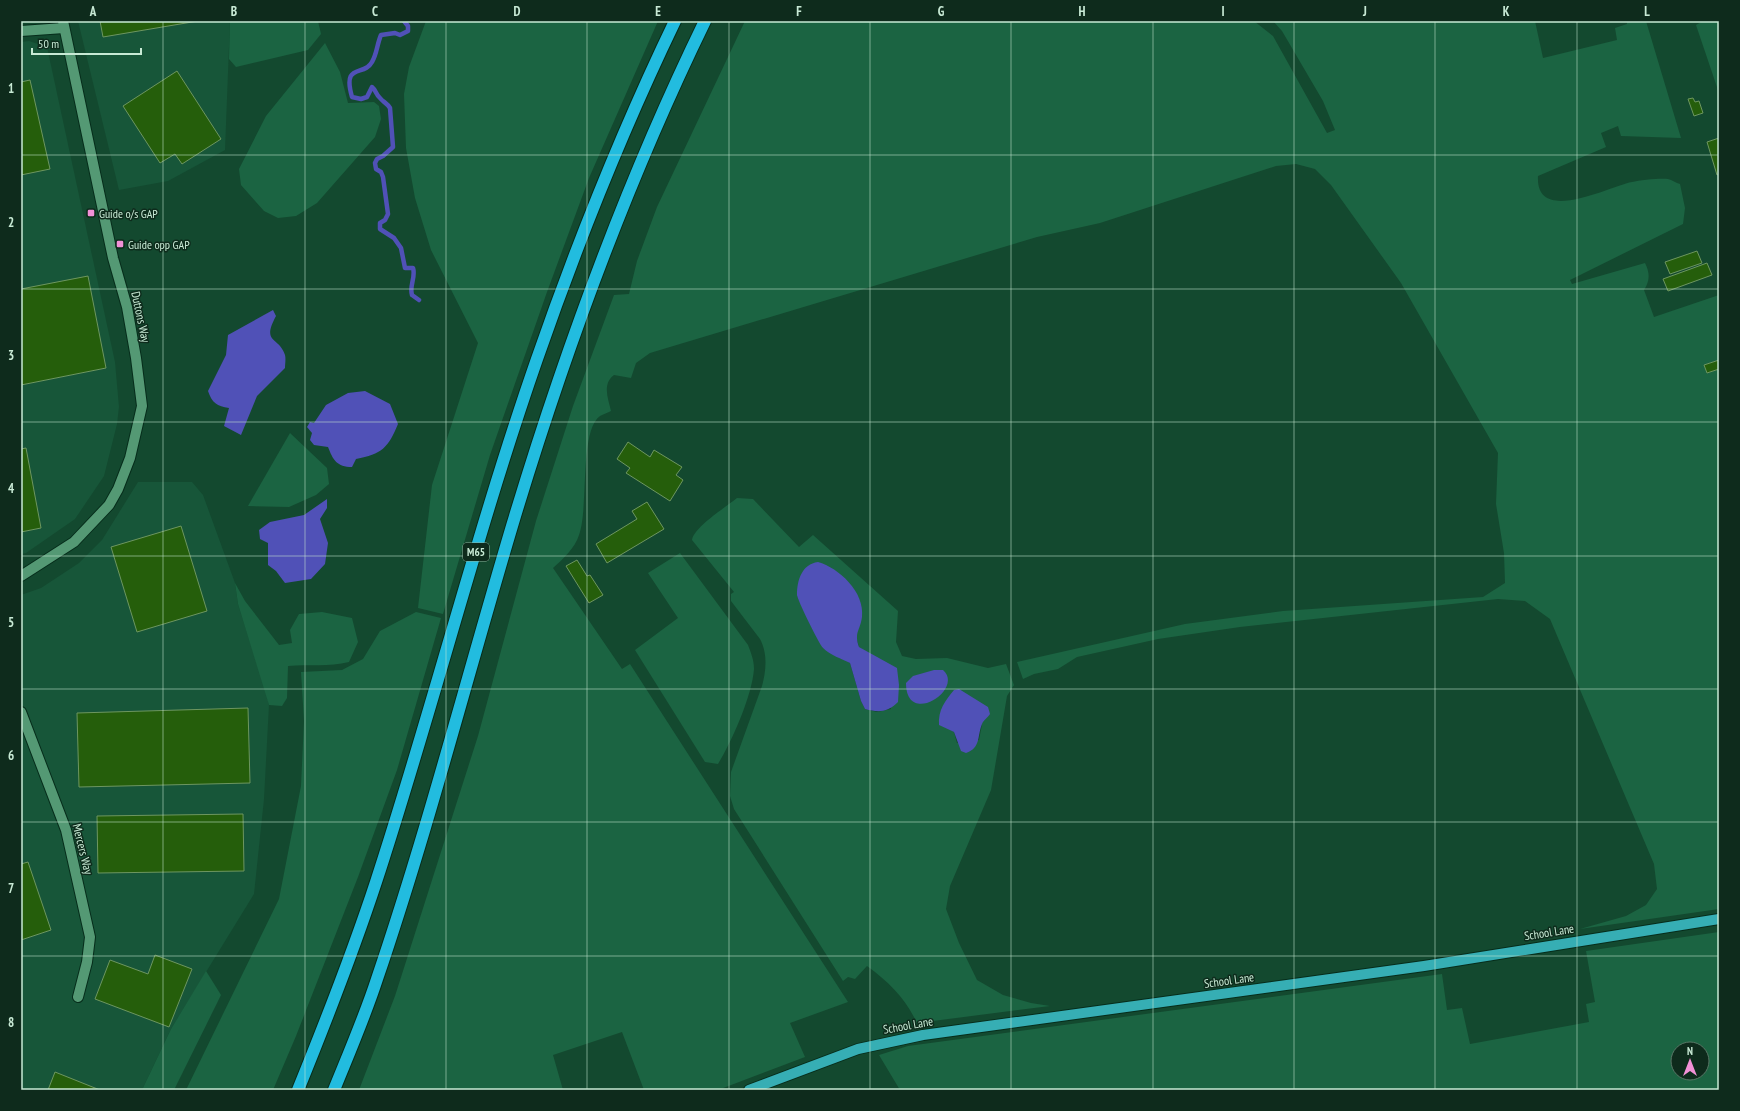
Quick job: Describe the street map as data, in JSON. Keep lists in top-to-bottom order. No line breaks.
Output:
{"streets":{"highway":["M65"],"main road":["School Lane"],"street":["Duttons Way","Mercers Way"]},"places":{"transit":["Guide o/s GAP","Guide opp GAP"]},"scale_bar":"50 m","north":"top","grid":{"columns":["A","B","C","D","E","F","G","H","I","J","K","L"],"rows":["1","2","3","4","5","6","7","8"]}}
